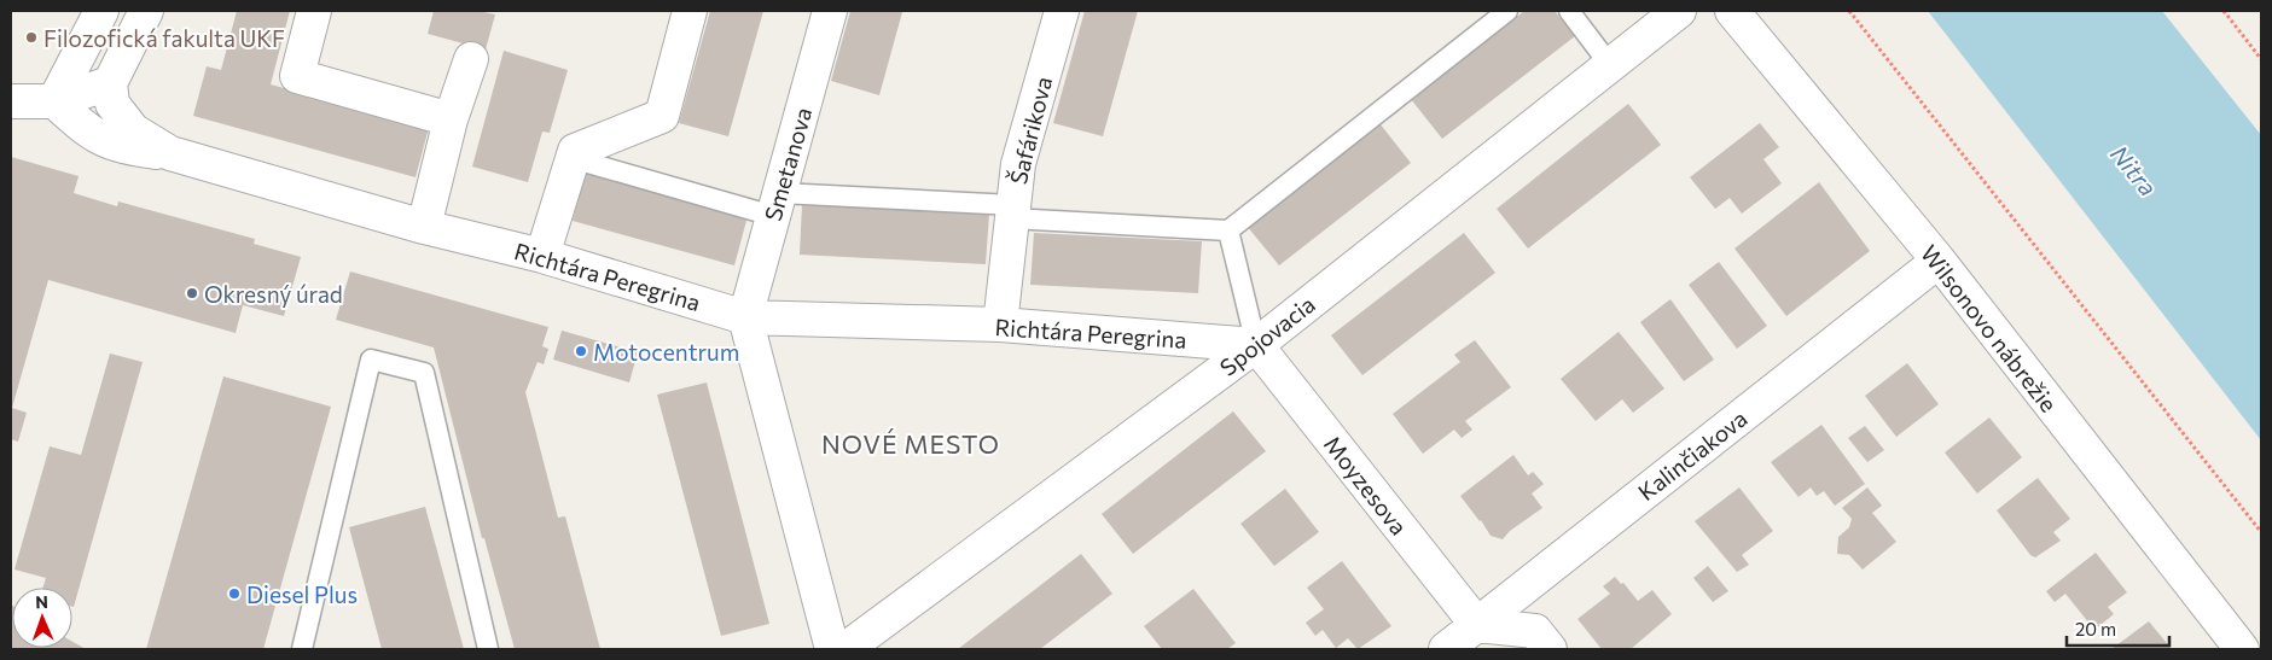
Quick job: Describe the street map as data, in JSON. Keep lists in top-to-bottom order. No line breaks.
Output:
{"streets":{"street":["Šafárikova","Smetanova","Richtára Peregrina","Wilsonovo nábrežie","Spojovacia","Kalinčiakova","Moyzesova"]},"crossings":[["Šafárikova","Richtára Peregrina"],["Smetanova","Richtára Peregrina"],["Richtára Peregrina","Spojovacia"],["Richtára Peregrina","Moyzesova"],["Wilsonovo nábrežie","Kalinčiakova"],["Spojovacia","Moyzesova"],["Kalinčiakova","Moyzesova"]],"districts":["NOVÉ MESTO"],"water":["Nitra"],"places":["Filozofická fakulta UKF","Okresný úrad","Motocentrum","Diesel Plus"],"scale_bar":"20 m","north":"top"}
